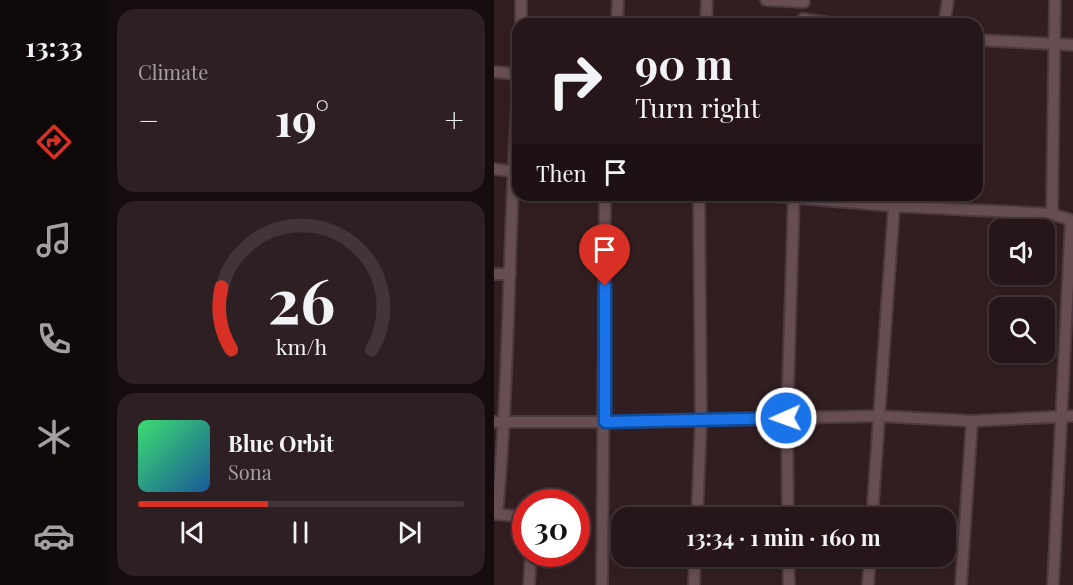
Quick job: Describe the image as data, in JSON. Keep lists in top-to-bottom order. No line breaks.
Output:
{"page":{"tabs":"13:33","tile":"Climate","turn":["90 m","Turn right"],"heat":["−","19°","+"],"then":"Then","song":["Blue Orbit","Sona"],"limit":"30","trip":"13:34 · 1 min · 160 m","gauge":["26","km/h"]}}
